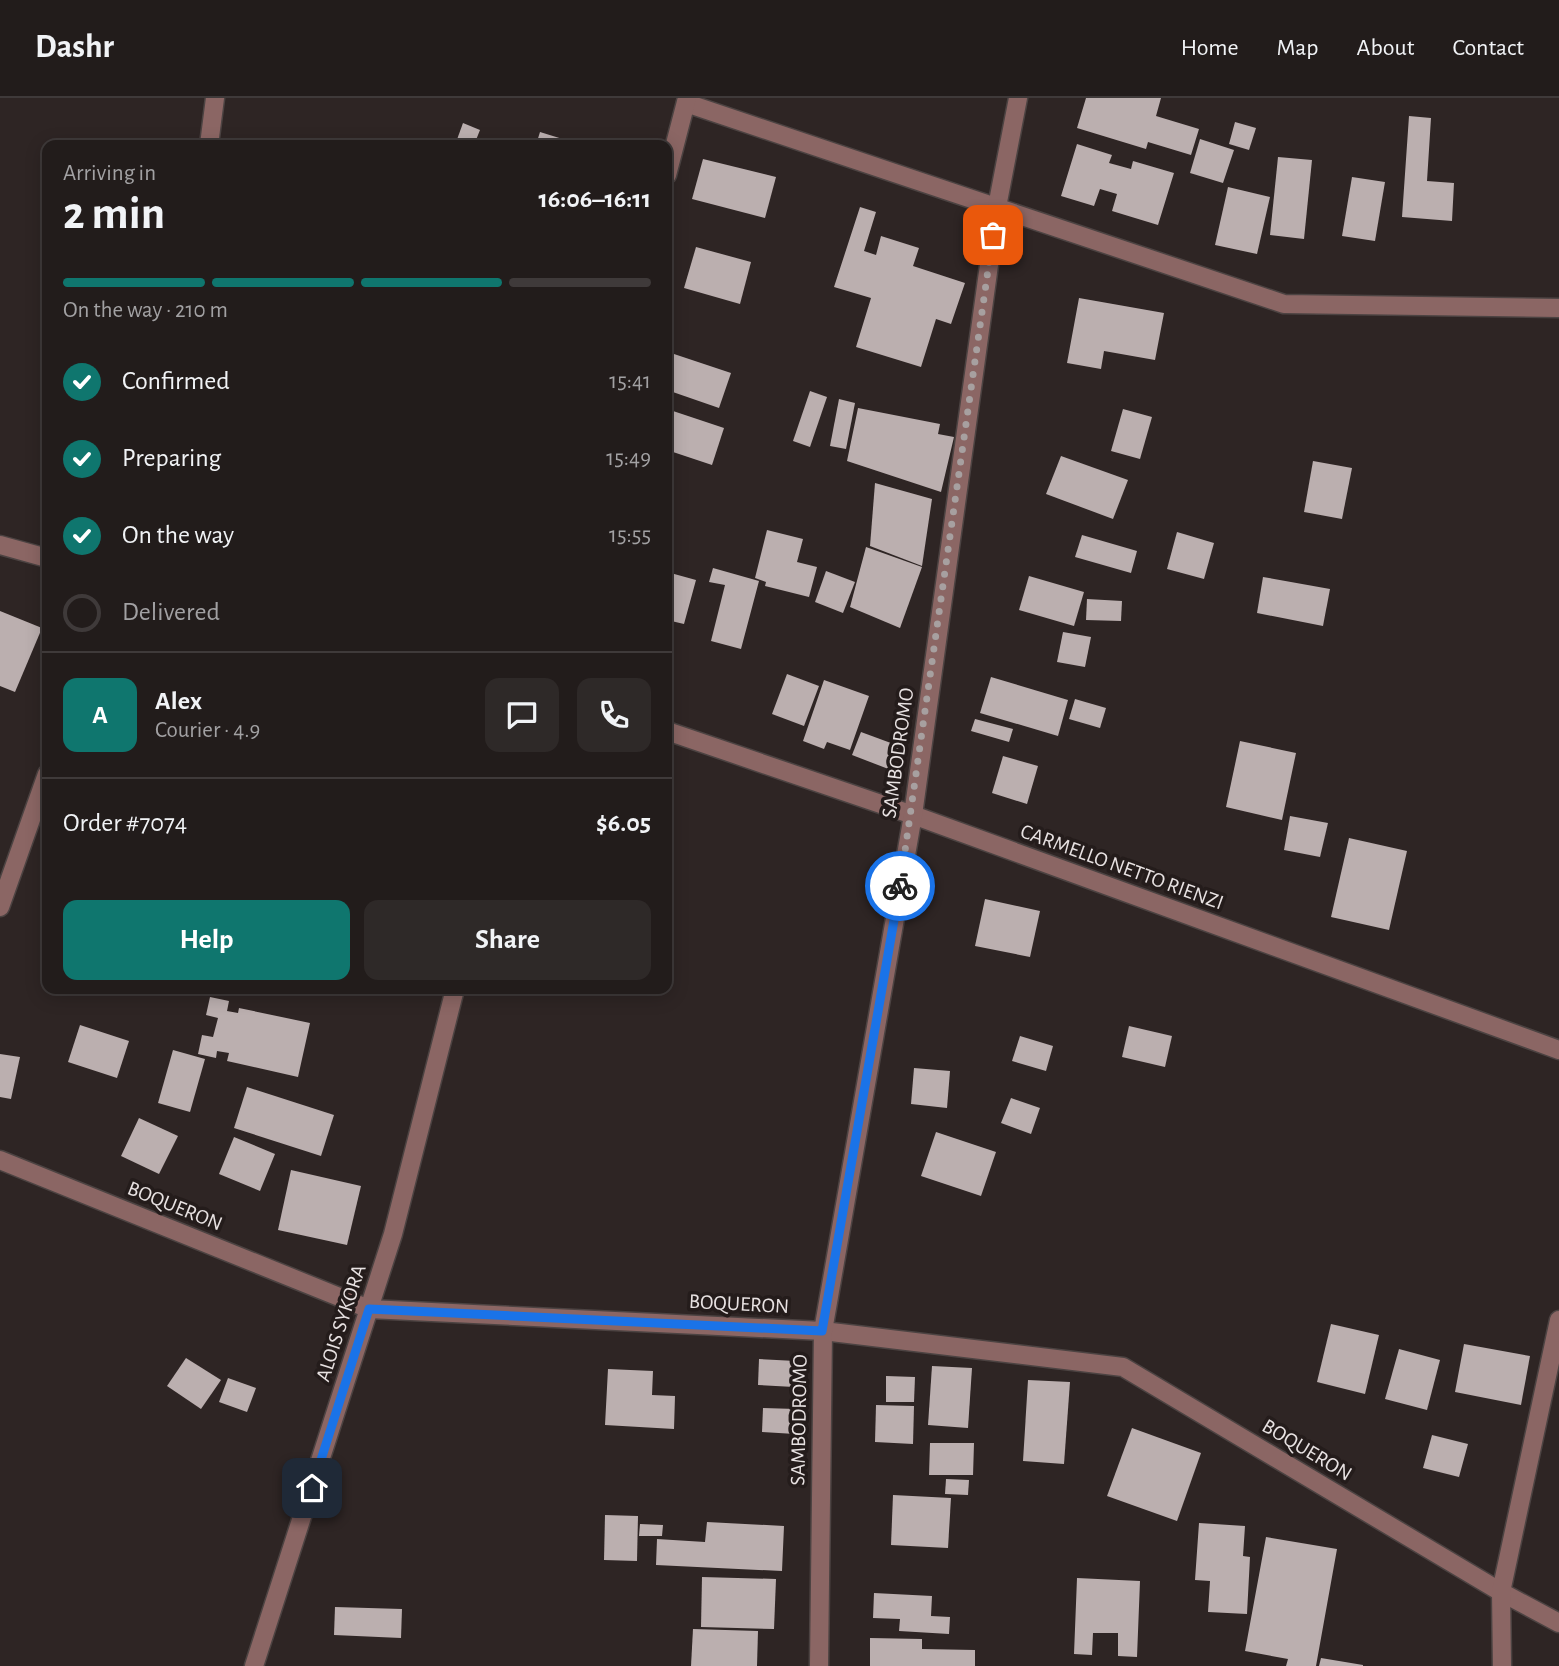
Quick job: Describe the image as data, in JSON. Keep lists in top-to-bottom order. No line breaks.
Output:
{"streets":{"street":["SAMBODROMO","CARMELLO NETTO RIENZI","BOQUERON","ALOIS SYKORA"]},"crossings":[["SAMBODROMO","CARMELLO NETTO RIENZI"],["SAMBODROMO","BOQUERON"],["BOQUERON","ALOIS SYKORA"]],"page":{"header":"Dashr","nav":["Home","Map","About","Contact"],"heading":["2 min","Arriving in","16:06–16:11"],"panel":["Alex","Courier · 4.9","Order #7074","$6.05"],"bar":"On the way · 210 m","list":[["Confirmed","15:41"],["Preparing","15:49"],["On the way","15:55"],"Delivered"],"round":"A","buttons":["Help","Share"]}}
